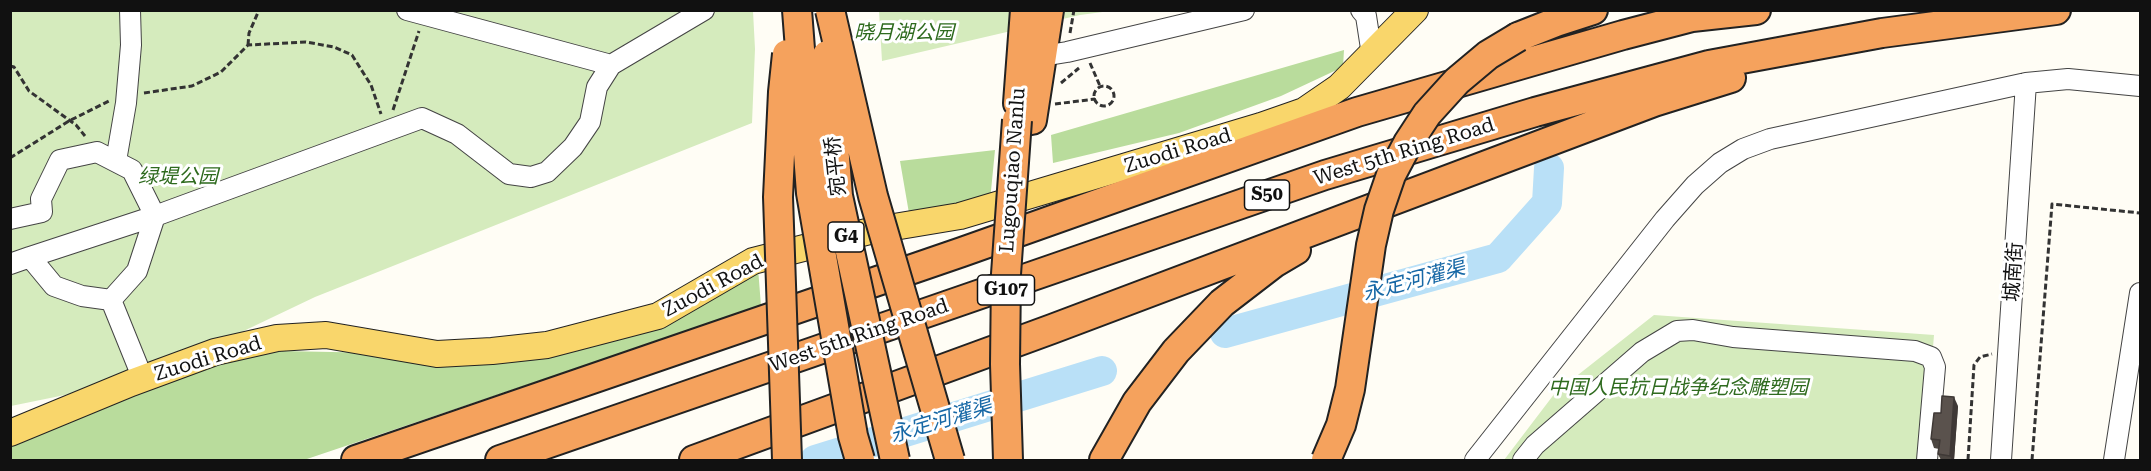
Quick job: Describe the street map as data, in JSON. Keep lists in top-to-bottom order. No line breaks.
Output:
{"streets":{"highway":["West 5th Ring Road","宛平桥","Lugouqiao Nanlu","S50","G4","G107"],"main road":["Zuodi Road"],"street":["城南街"]},"crossings":[["Lugouqiao Nanlu","G107"]],"water":["永定河灌渠"],"parks":["晓月湖公园","绿堤公园","中国人民抗日战争纪念雕塑园"]}
